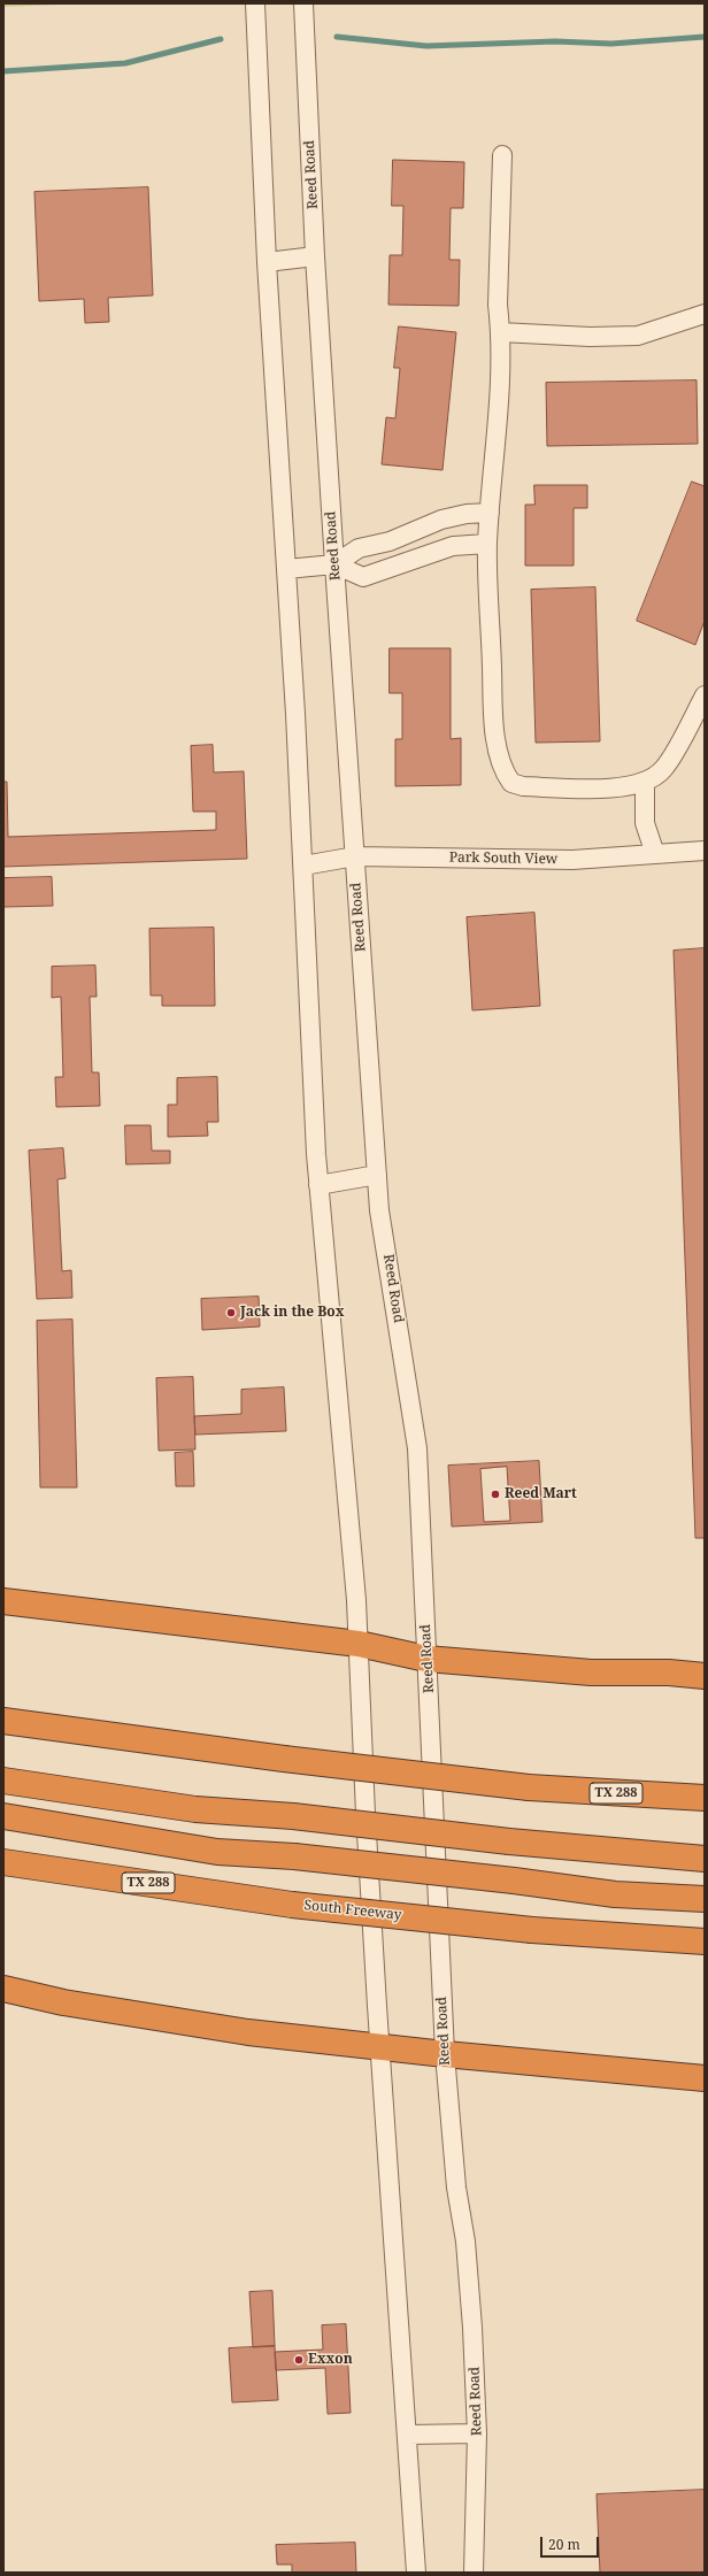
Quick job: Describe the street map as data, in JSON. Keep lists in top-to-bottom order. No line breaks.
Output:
{"streets":{"highway":["TX 288","South Freeway"],"street":["Reed Road","Park South View"]},"crossings":[["Reed Road","Park South View"]],"places":["Jack in the Box","Reed Mart","Exxon"],"scale_bar":"20 m"}
